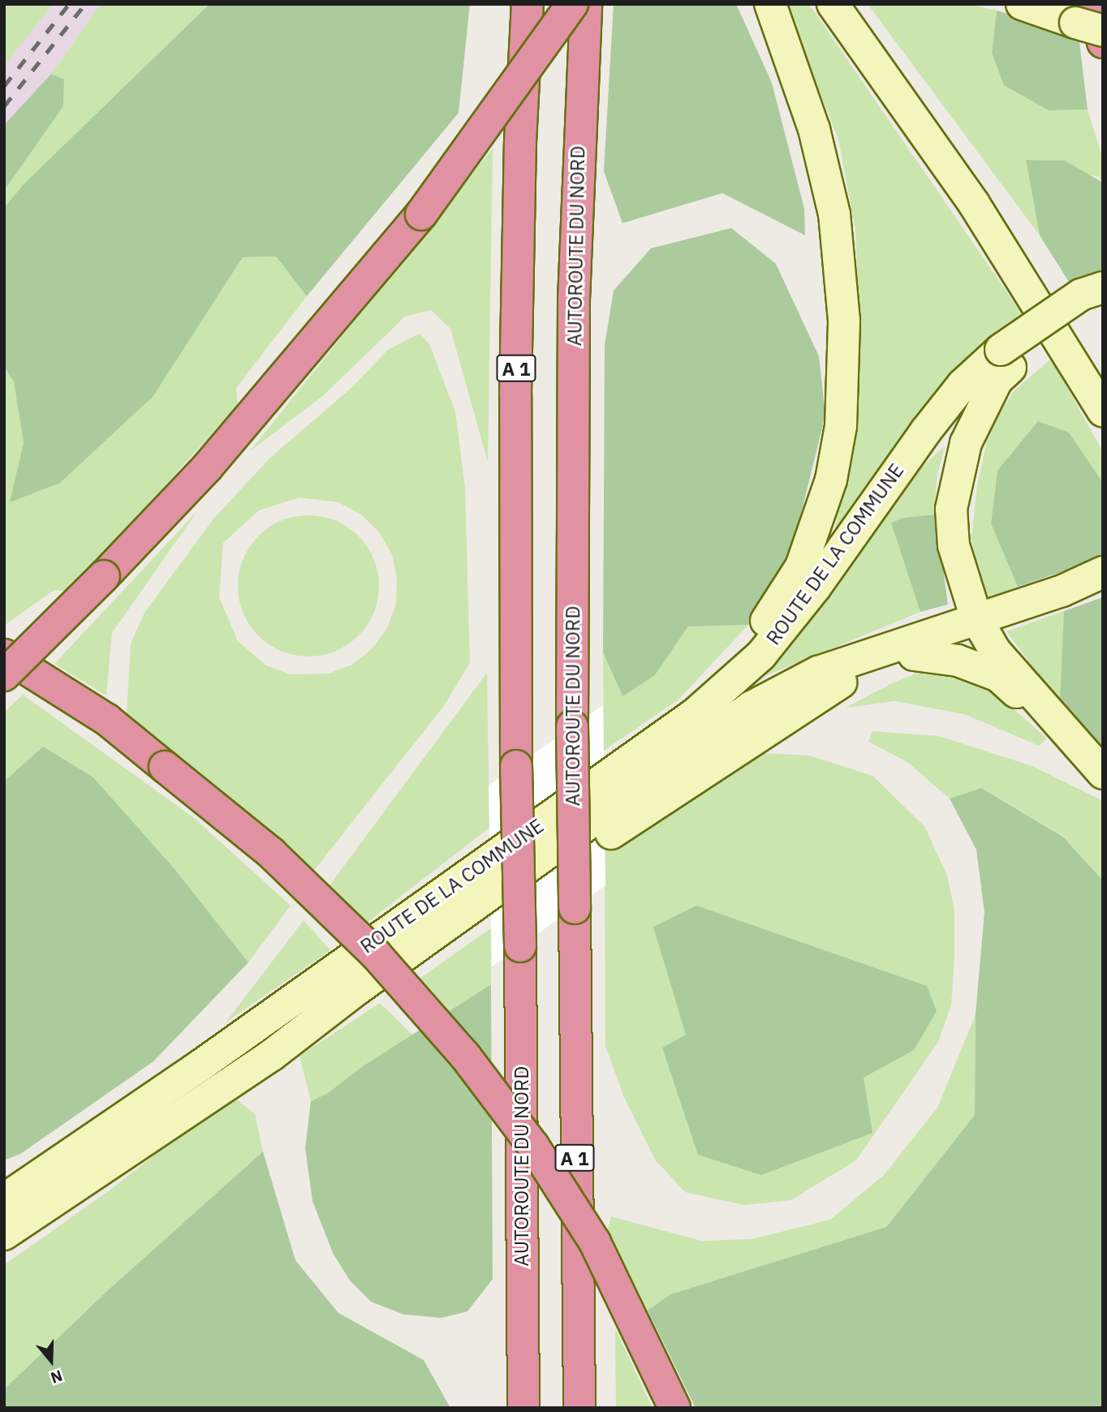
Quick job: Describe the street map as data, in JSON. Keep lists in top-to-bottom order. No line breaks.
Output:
{"streets":{"highway":["AUTOROUTE DU NORD","A 1"],"main road":["ROUTE DE LA COMMUNE"]},"north":"bottom"}
